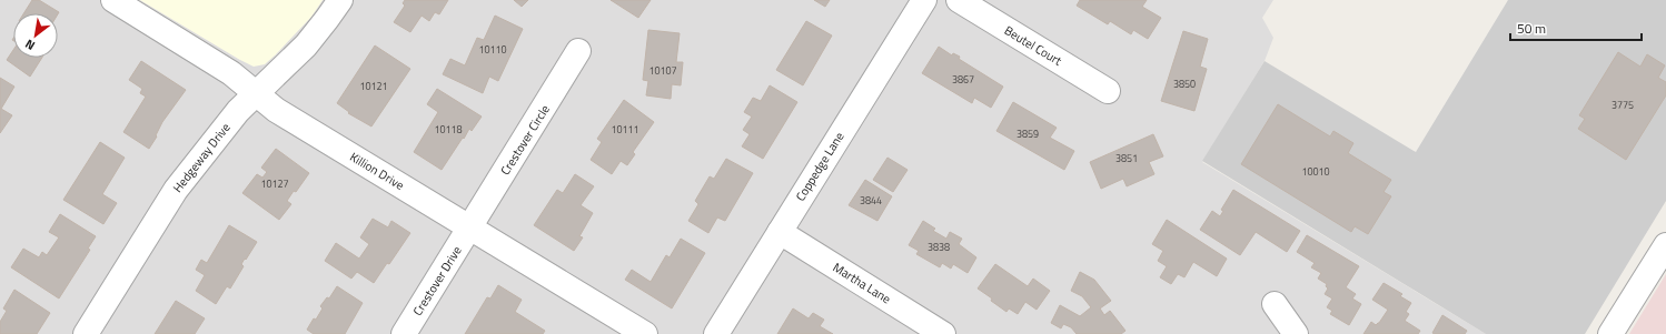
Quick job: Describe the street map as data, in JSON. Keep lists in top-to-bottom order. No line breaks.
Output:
{"streets":{"street":["Beutel Court","Crestover Circle","Hedgeway Drive","Coppedge Lane","Killion Drive","Crestover Drive","Martha Lane"]},"crossings":[["Crestover Circle","Killion Drive"],["Crestover Circle","Crestover Drive"],["Hedgeway Drive","Killion Drive"],["Coppedge Lane","Martha Lane"],["Killion Drive","Crestover Drive"]],"house_numbers":["10110","10107","3867","3850","10121","3775","10118","10111","3859","3851","10010","10127","3844","3838"],"scale_bar":"50 m","north":"bottom left"}
